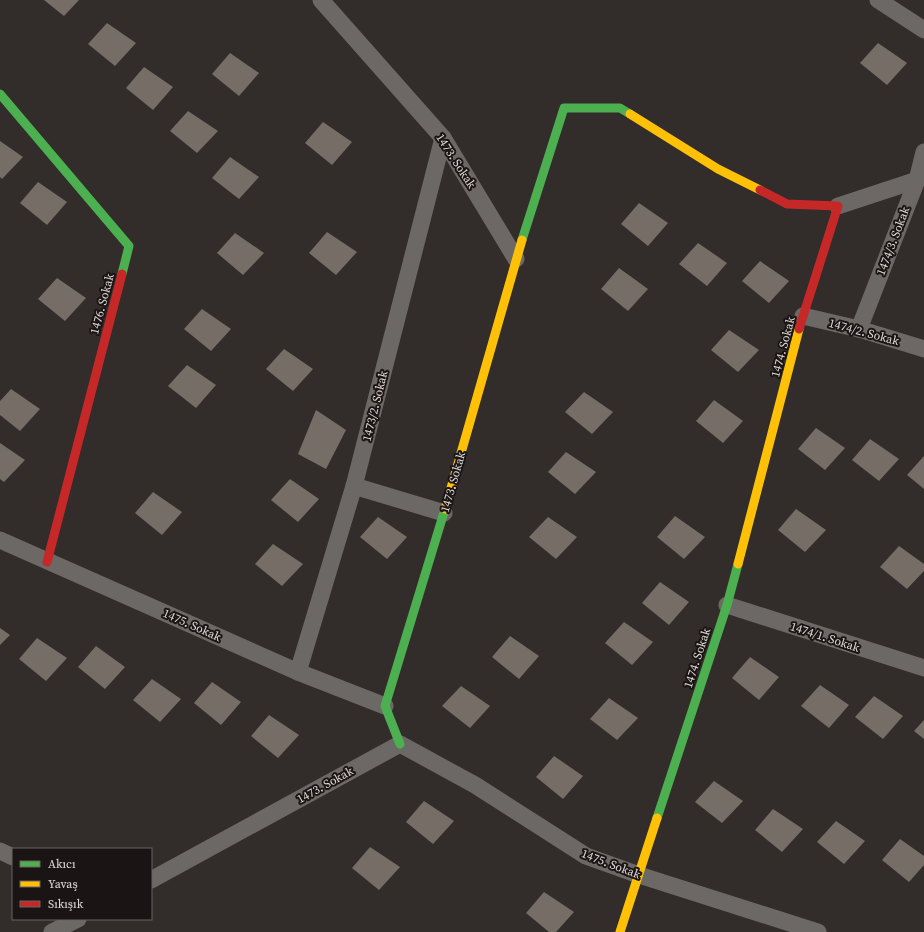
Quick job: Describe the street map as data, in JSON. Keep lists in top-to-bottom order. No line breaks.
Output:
{"streets":{"street":["1473. Sokak","1474/3. Sokak","1476. Sokak","1474/2. Sokak","1474. Sokak","1473/2. Sokak","1475. Sokak","1474/1. Sokak"]},"crossings":[["1473. Sokak","1473/2. Sokak"],["1473. Sokak","1475. Sokak"],["1474/3. Sokak","1474/2. Sokak"],["1476. Sokak","1475. Sokak"],["1474/2. Sokak","1474. Sokak"],["1474. Sokak","1475. Sokak"],["1474. Sokak","1474/1. Sokak"],["1473/2. Sokak","1475. Sokak"]],"legend":["Akıcı","Yavaş","Sıkışık"]}
